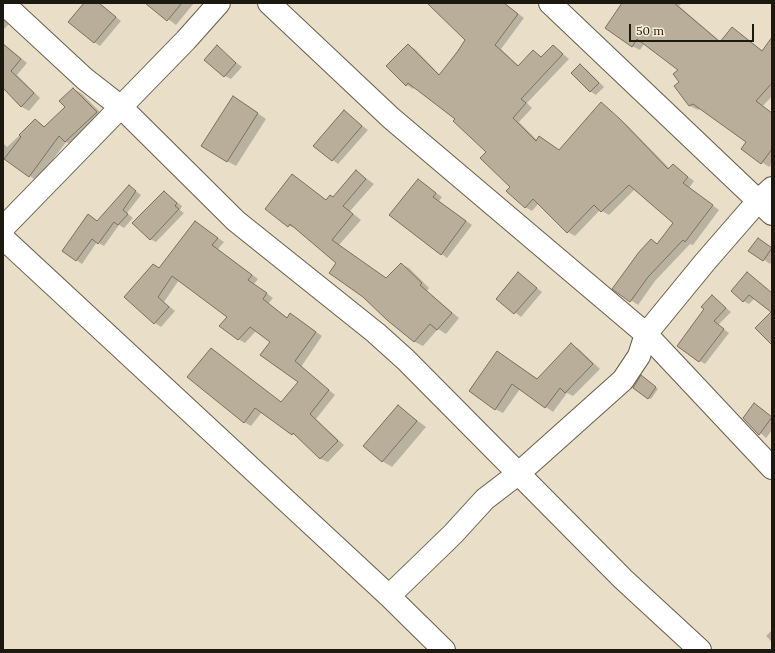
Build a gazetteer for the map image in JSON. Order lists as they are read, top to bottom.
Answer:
{
  "scale_bar": "50 m"
}
